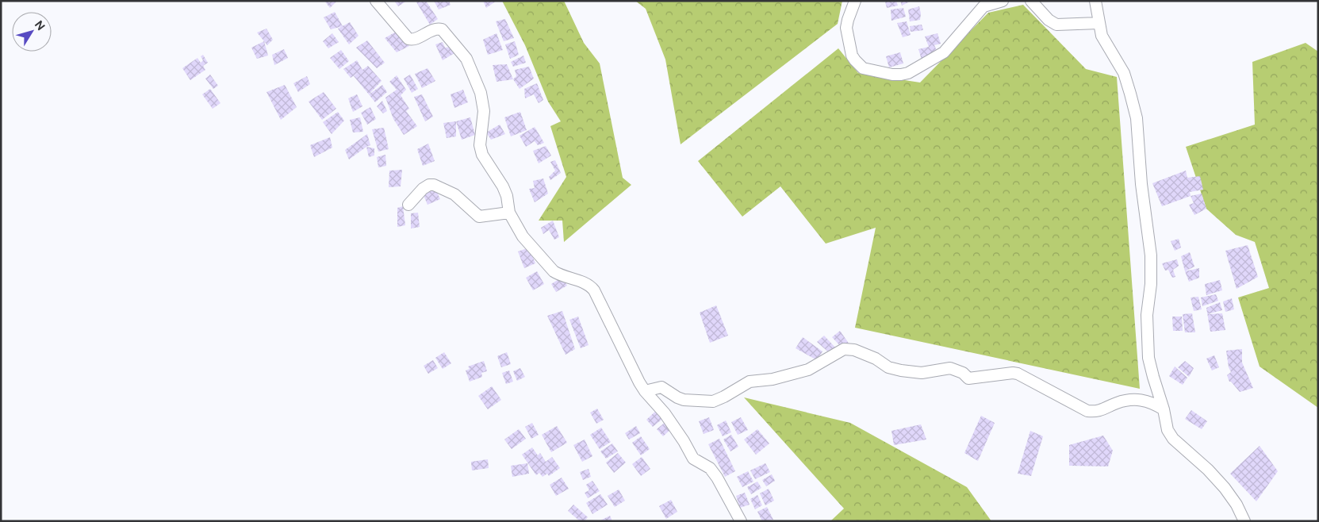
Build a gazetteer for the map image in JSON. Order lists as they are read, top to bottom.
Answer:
{
  "north": "top right"
}
